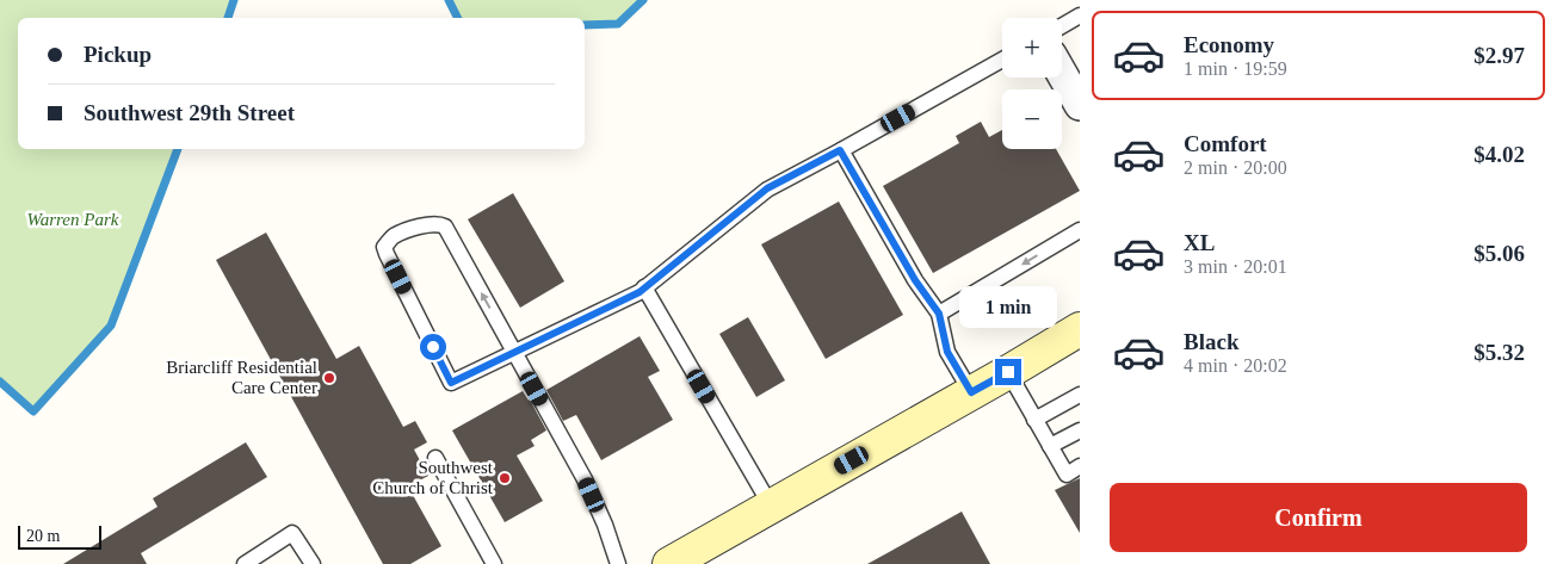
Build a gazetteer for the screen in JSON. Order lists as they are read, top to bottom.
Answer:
{
  "parks": ["Warren Park"],
  "places": ["Briarcliff Residential Care Center", "Southwest Church of Christ"],
  "scale_bar": "20 m",
  "page": {
    "list": [
      {
        "name": "Economy",
        "note": "1 min · 19:59",
        "value": "$2.97"
      },
      {
        "name": "Comfort",
        "note": "2 min · 20:00",
        "value": "$4.02"
      },
      {
        "name": "XL",
        "note": "3 min · 20:01",
        "value": "$5.06"
      },
      {
        "name": "Black",
        "note": "4 min · 20:02",
        "value": "$5.32"
      }
    ],
    "map_buttons": ["+", "−"],
    "banner": ["Pickup", "Southwest 29th Street"],
    "bubble": "1 min",
    "buttons": "Confirm",
    "scale": "20 m"
  }
}
